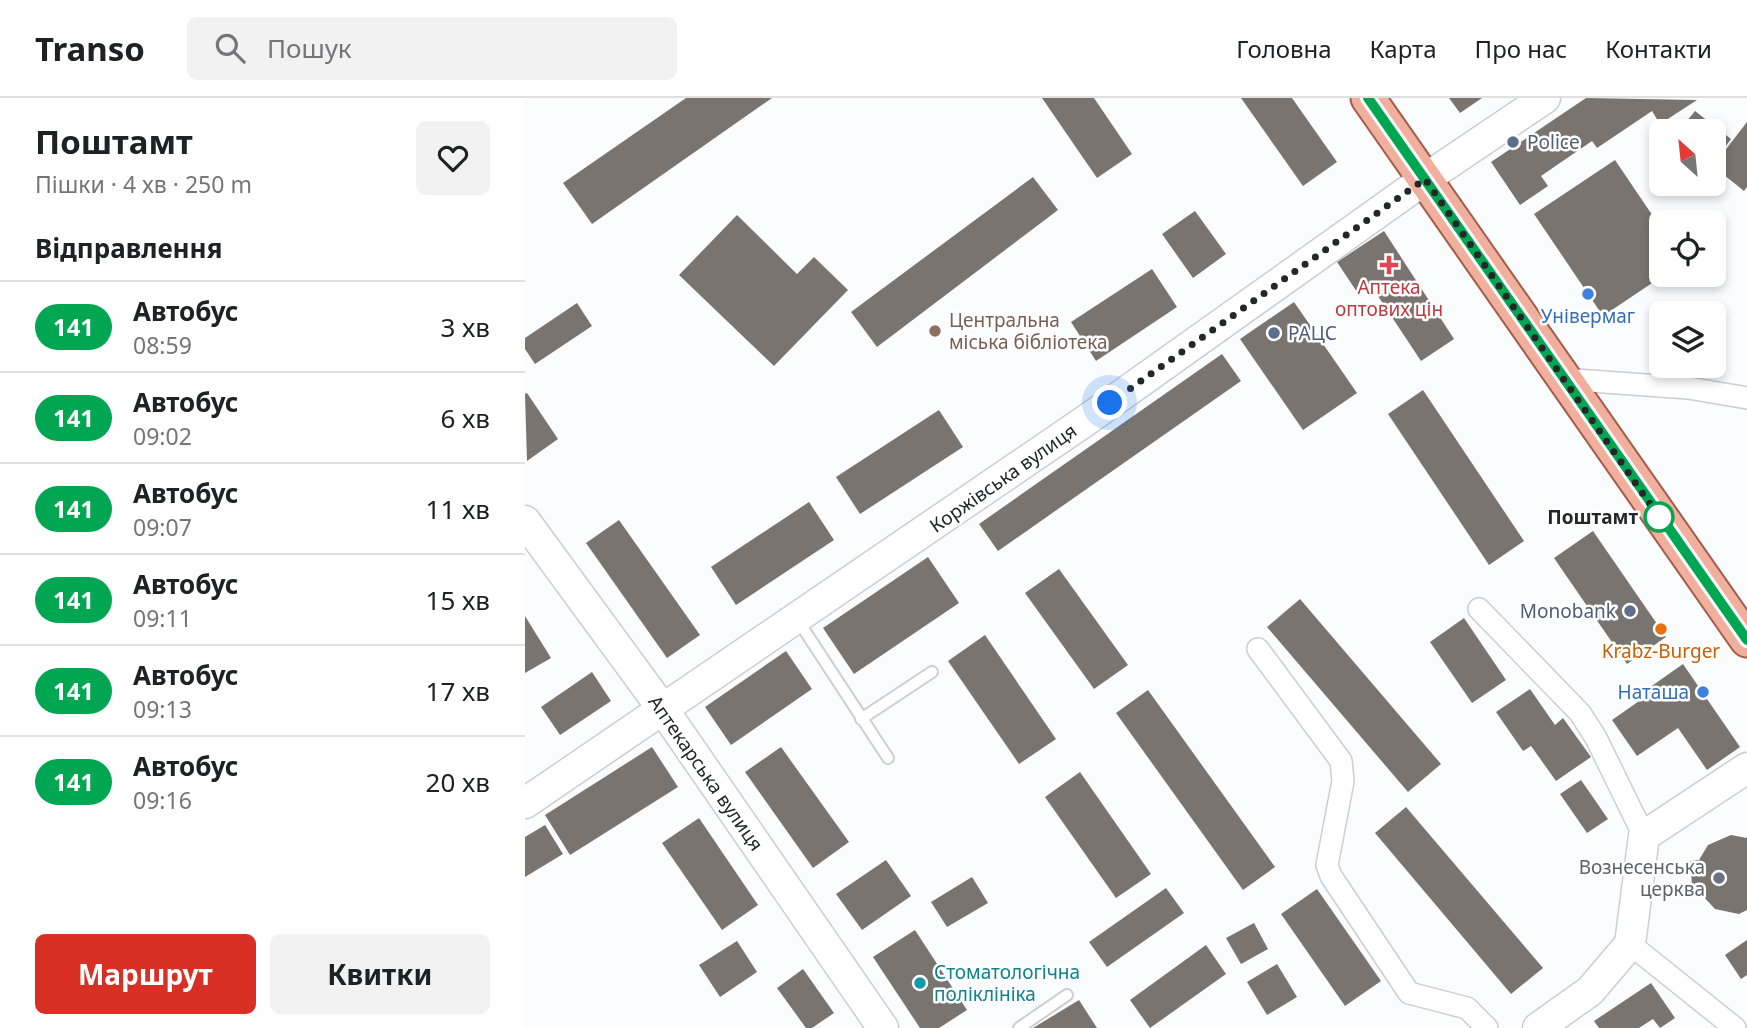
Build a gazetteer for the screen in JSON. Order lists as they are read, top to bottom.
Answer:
{
  "streets": {
    "street": ["Коржівська вулиця", "Аптекарська вулиця"]
  },
  "crossings": [
    ["Коржівська вулиця", "Аптекарська вулиця"]
  ],
  "places": {
    "other": [
      "Police",
      "Універмаг",
      "Центральна міська бібліотека",
      "РАЦС",
      "Поштамт",
      "Monobank",
      "Krabz-Burger",
      "Наташа",
      "Вознесенська церква",
      "Стоматологічна поліклініка"
    ],
    "health": ["Аптека оптових цін"]
  },
  "lines": ["bus line 141"],
  "north": "top left",
  "page": {
    "header": "Transo",
    "search": "Пошук",
    "nav": [
      "Головна",
      "Карта",
      "Про нас",
      "Контакти"
    ],
    "heading": [
      ["Поштамт", "Пішки · 4 хв · 250 m"],
      "Відправлення"
    ],
    "list": [
      {
        "mark": "141",
        "name": "Автобус",
        "note": "08:59",
        "value": "3 хв"
      },
      {
        "mark": "141",
        "name": "Автобус",
        "note": "09:02",
        "value": "6 хв"
      },
      {
        "mark": "141",
        "name": "Автобус",
        "note": "09:07",
        "value": "11 хв"
      },
      {
        "mark": "141",
        "name": "Автобус",
        "note": "09:11",
        "value": "15 хв"
      },
      {
        "mark": "141",
        "name": "Автобус",
        "note": "09:13",
        "value": "17 хв"
      },
      {
        "mark": "141",
        "name": "Автобус",
        "note": "09:16",
        "value": "20 хв"
      }
    ],
    "buttons": ["Маршрут", "Квитки"]
  }
}
